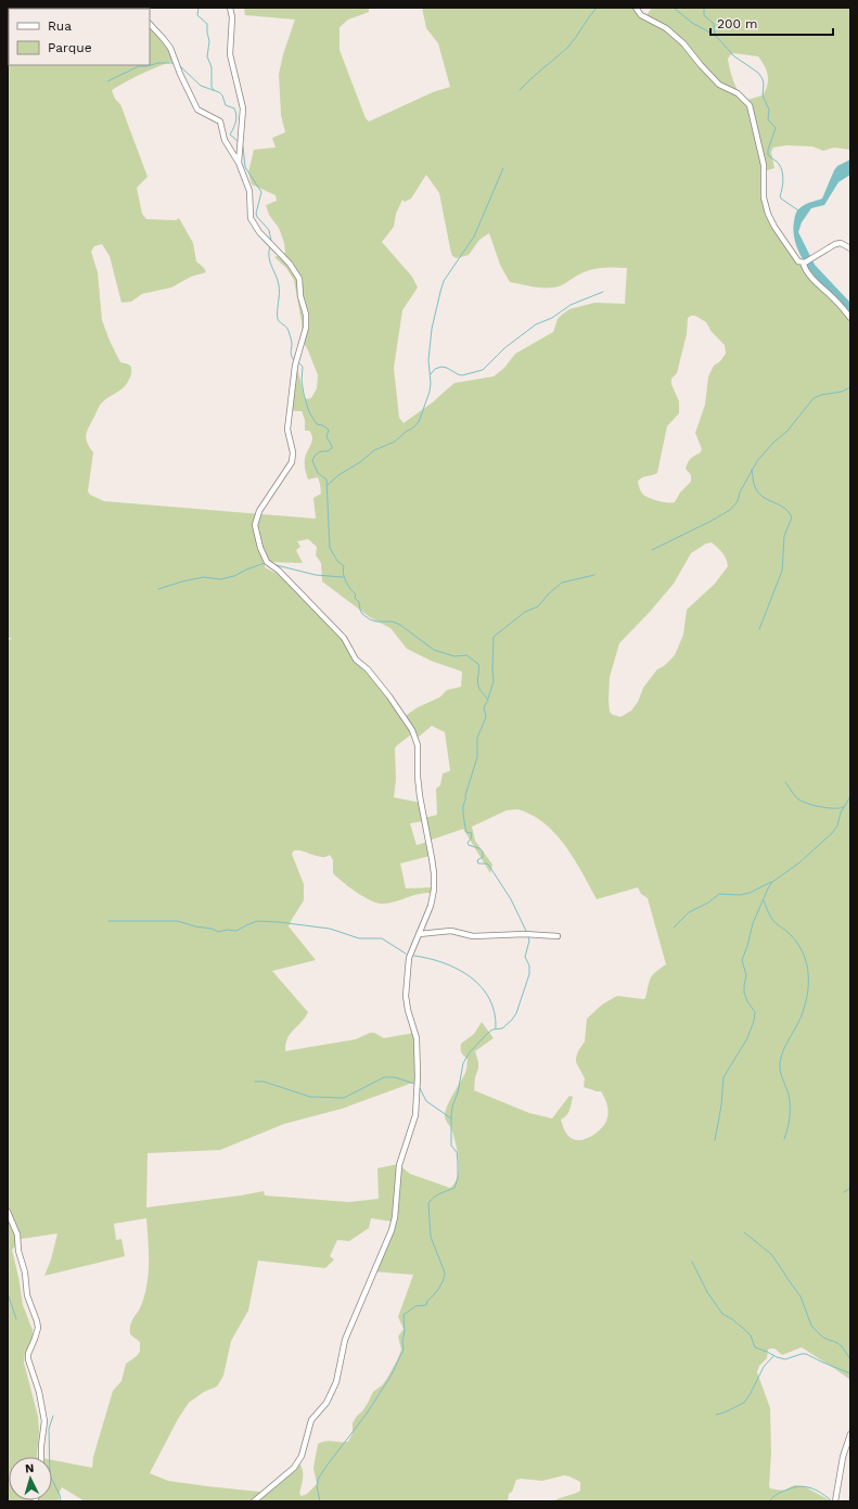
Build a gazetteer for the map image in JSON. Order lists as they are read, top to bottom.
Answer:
{
  "legend": ["Rua", "Parque"],
  "scale_bar": "200 m",
  "north": "top"
}
